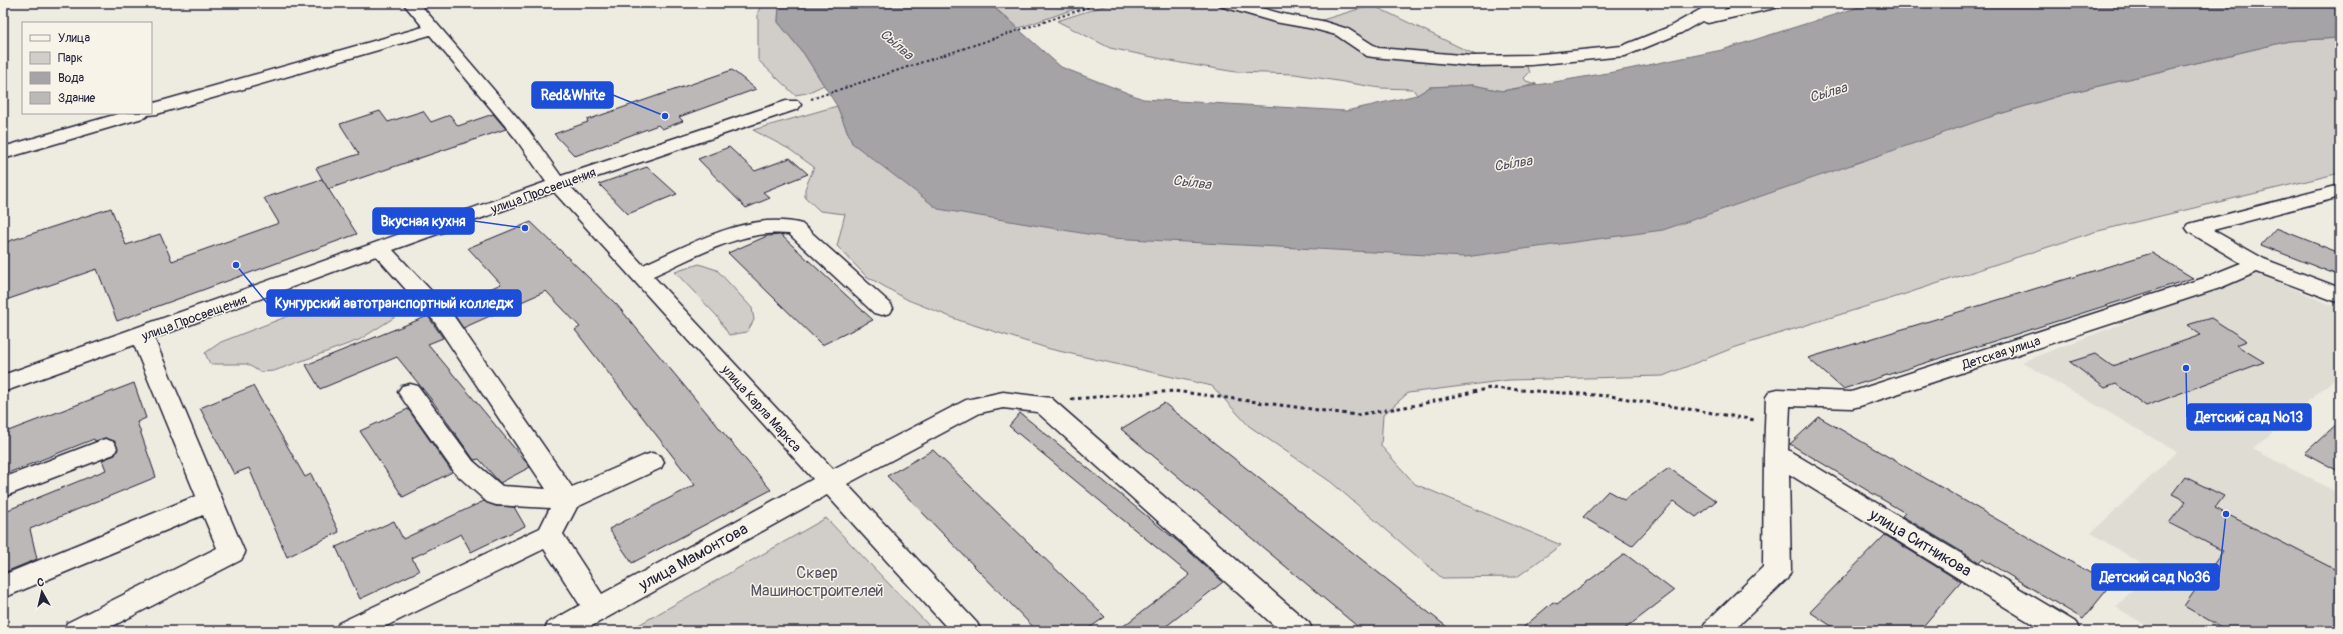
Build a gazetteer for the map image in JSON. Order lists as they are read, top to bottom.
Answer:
{
  "streets": {
    "street": [
      "улица Просвещения",
      "Детская улица",
      "улица Карла Маркса",
      "улица Ситникова",
      "улица Мамонтова"
    ]
  },
  "crossings": [
    ["улица Просвещения", "улица Карла Маркса"],
    ["Детская улица", "улица Ситникова"],
    ["улица Карла Маркса", "улица Мамонтова"]
  ],
  "water": ["Сы́лва"],
  "parks": ["Сквер Машиностроителей"],
  "places": [
    "Red&White",
    "Вкусная кухня",
    "Кунгурский автотранспортный колледж",
    "Детский сад №13",
    "Детский сад №36"
  ],
  "legend": [
    "Улица",
    "Парк",
    "Вода",
    "Здание"
  ],
  "north": "top"
}
